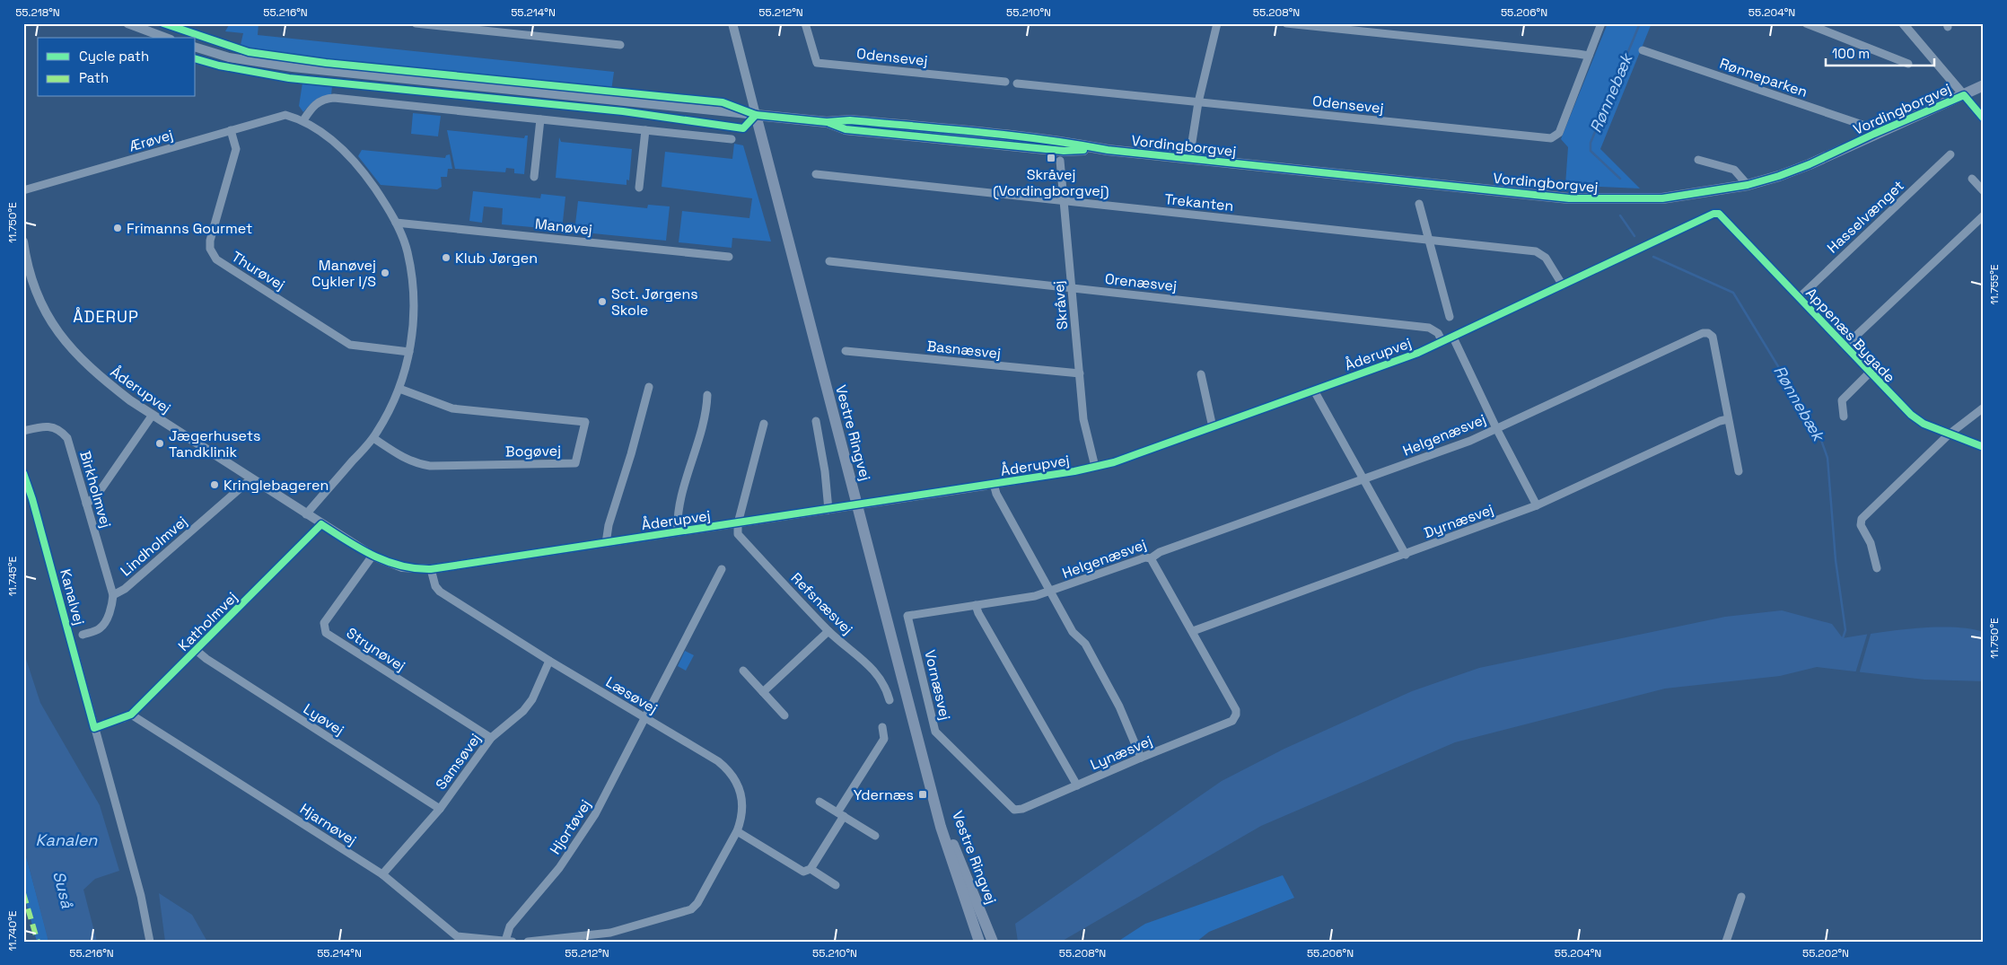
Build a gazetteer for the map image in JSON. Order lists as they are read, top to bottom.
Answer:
{
  "streets": {
    "main road": ["Vordingborgvej", "Vestre Ringvej"],
    "street": [
      "Odensevej",
      "Rønneparken",
      "Ærøvej",
      "Trekanten",
      "Hasselvænget",
      "Manøvej",
      "Thurøvej",
      "Orenæsvej",
      "Skråvej",
      "Appenæs Bygade",
      "Basnæsvej",
      "Åderupvej",
      "Helgenæsvej",
      "Bogøvej",
      "Birkholmvej",
      "Dyrnæsvej",
      "Lindholmvej",
      "Kanalvej",
      "Refsnæsvej",
      "Katholmvej",
      "Strynøvej",
      "Vornæsvej",
      "Læsøvej",
      "Lyøvej",
      "Lynæsvej",
      "Samsøvej",
      "Hjarnøvej",
      "Hjortøvej"
    ]
  },
  "crossings": [
    ["Rønneparken", "Vordingborgvej"],
    ["Vordingborgvej", "Vestre Ringvej"],
    ["Ærøvej", "Thurøvej"],
    ["Trekanten", "Skråvej"],
    ["Trekanten", "Åderupvej"],
    ["Hasselvænget", "Appenæs Bygade"],
    ["Orenæsvej", "Skråvej"],
    ["Orenæsvej", "Åderupvej"],
    ["Skråvej", "Basnæsvej"],
    ["Skråvej", "Åderupvej"],
    ["Appenæs Bygade", "Åderupvej"],
    ["Åderupvej", "Vestre Ringvej"],
    ["Åderupvej", "Lindholmvej"],
    ["Åderupvej", "Refsnæsvej"],
    ["Åderupvej", "Katholmvej"],
    ["Åderupvej", "Strynøvej"],
    ["Åderupvej", "Læsøvej"],
    ["Helgenæsvej", "Dyrnæsvej"],
    ["Helgenæsvej", "Vornæsvej"],
    ["Helgenæsvej", "Lynæsvej"],
    ["Birkholmvej", "Lindholmvej"],
    ["Dyrnæsvej", "Lynæsvej"],
    ["Katholmvej", "Lyøvej"],
    ["Katholmvej", "Hjarnøvej"],
    ["Strynøvej", "Samsøvej"],
    ["Vornæsvej", "Lynæsvej"],
    ["Læsøvej", "Samsøvej"],
    ["Læsøvej", "Hjortøvej"],
    ["Lyøvej", "Samsøvej"],
    ["Samsøvej", "Hjarnøvej"],
    ["Hjarnøvej", "Hjortøvej"]
  ],
  "districts": ["ÅDERUP"],
  "water": ["Rønnebæk", "Kanalen", "Suså"],
  "places": {
    "transit": ["Skråvej (Vordingborgvej)", "Ydernæs"],
    "other": [
      "Frimanns Gourmet",
      "Klub Jørgen",
      "Manøvej Cykler I/S",
      "Sct. Jørgens Skole",
      "Jægerhusets Tandklinik",
      "Kringlebageren"
    ]
  },
  "legend": ["Cycle path", "Path"],
  "scale_bar": "100 m",
  "coordinates": [
    "55.218°N",
    "55.216°N",
    "55.214°N",
    "55.212°N",
    "55.210°N",
    "55.208°N",
    "55.206°N",
    "55.204°N",
    "11.750°E",
    "11.755°E",
    "11.745°E",
    "11.740°E",
    "55.202°N"
  ]
}
